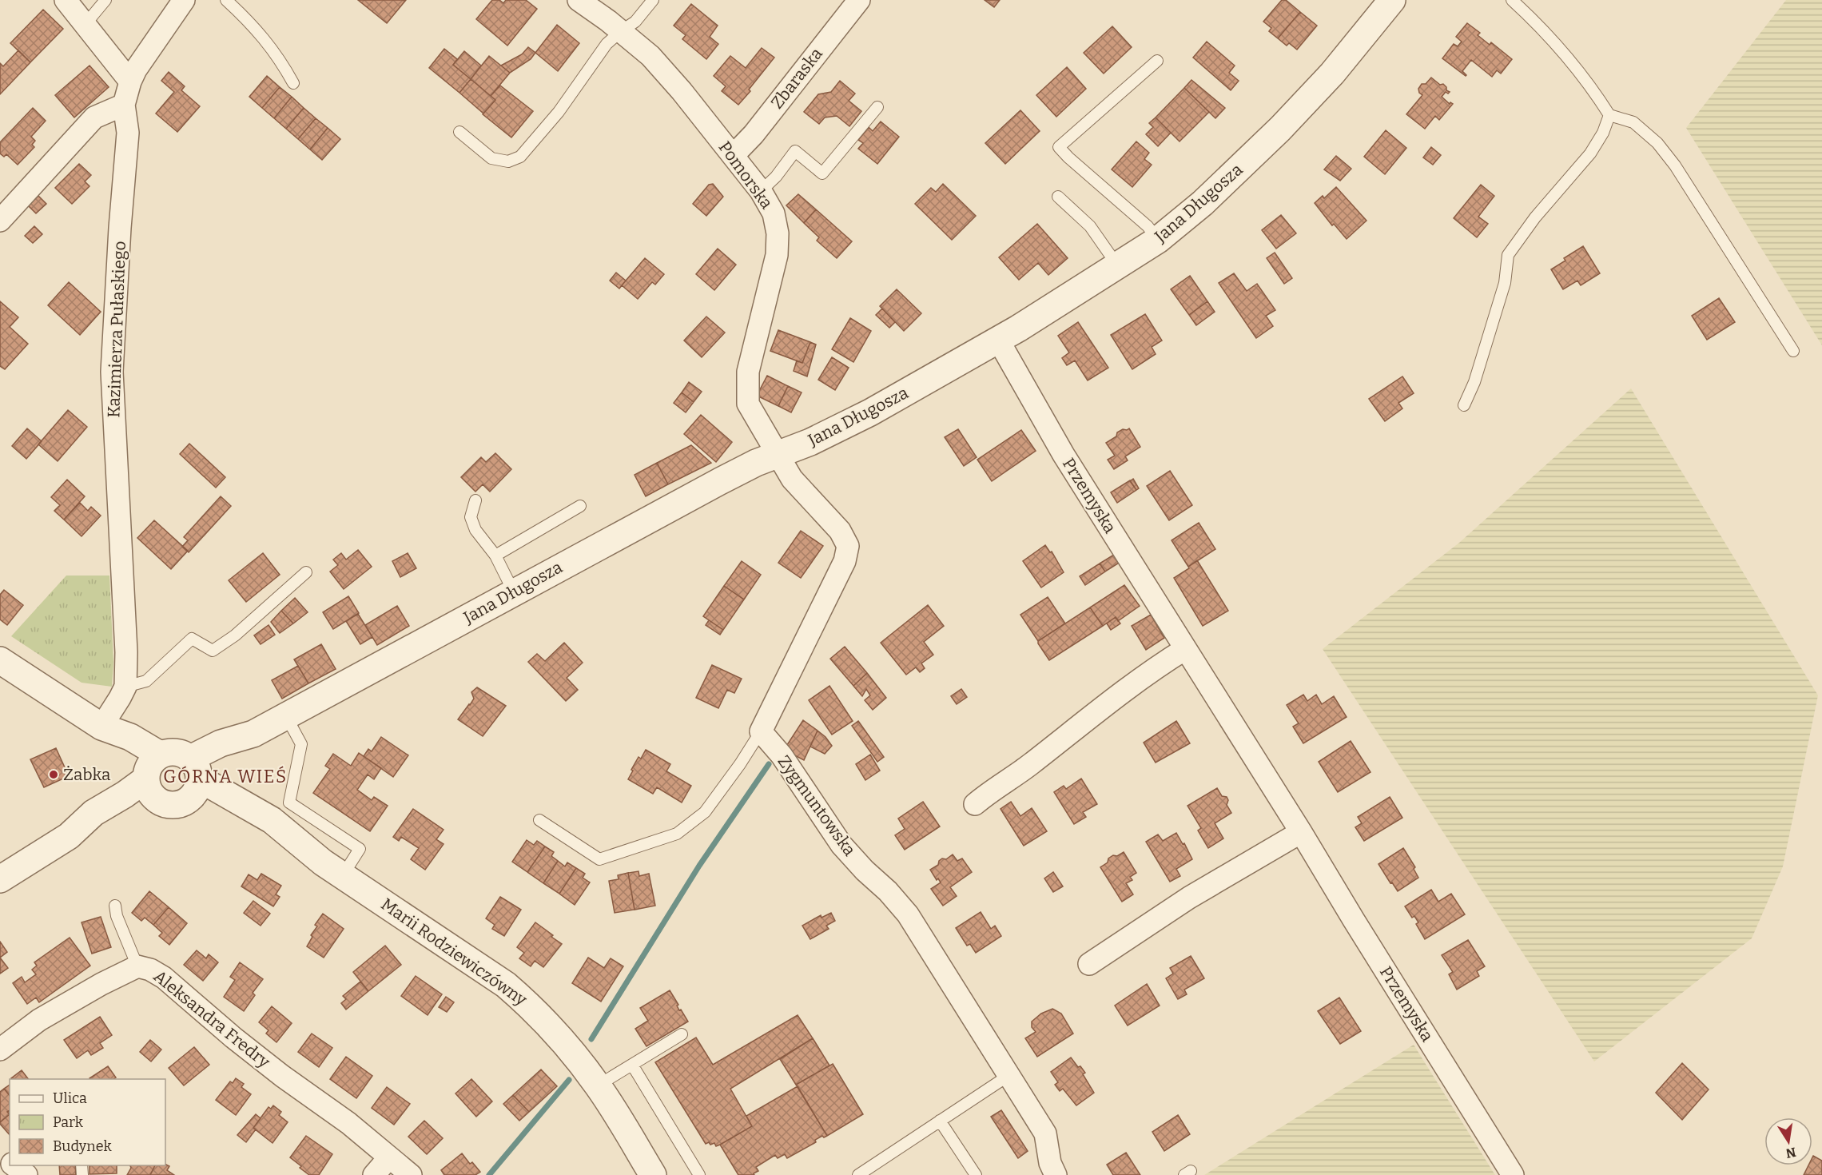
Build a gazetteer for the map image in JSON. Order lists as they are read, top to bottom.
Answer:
{
  "streets": {
    "street": [
      "Zbaraska",
      "Pomorska",
      "Jana Długosza",
      "Kazimierza Pułaskiego",
      "Przemyska",
      "Zygmuntowska",
      "Marii Rodziewiczówny",
      "Aleksandra Fredry"
    ]
  },
  "crossings": [
    ["Zbaraska", "Pomorska"],
    ["Pomorska", "Jana Długosza"],
    ["Jana Długosza", "Przemyska"],
    ["Jana Długosza", "Marii Rodziewiczówny"]
  ],
  "districts": ["GÓRNA WIEŚ"],
  "places": ["Żabka"],
  "legend": ["Ulica", "Park", "Budynek"],
  "north": "bottom"
}
